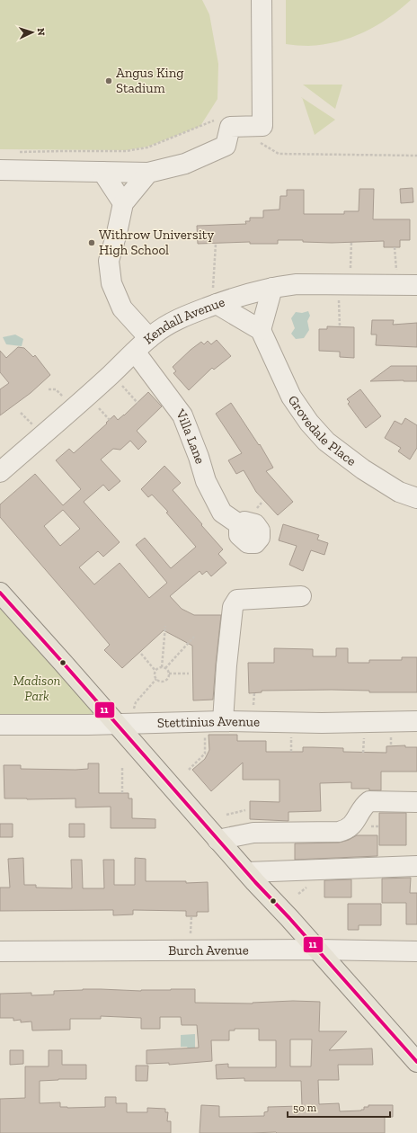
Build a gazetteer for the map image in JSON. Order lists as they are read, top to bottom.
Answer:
{
  "streets": {
    "street": [
      "Kendall Avenue",
      "Grovedale Place",
      "Villa Lane",
      "Stettinius Avenue",
      "Burch Avenue"
    ]
  },
  "crossings": [
    ["Kendall Avenue", "Villa Lane"]
  ],
  "parks": ["Madison Park"],
  "places": ["Angus King Stadium", "Withrow University High School"],
  "lines": ["transit line 11"],
  "scale_bar": "50 m",
  "north": "right"
}
